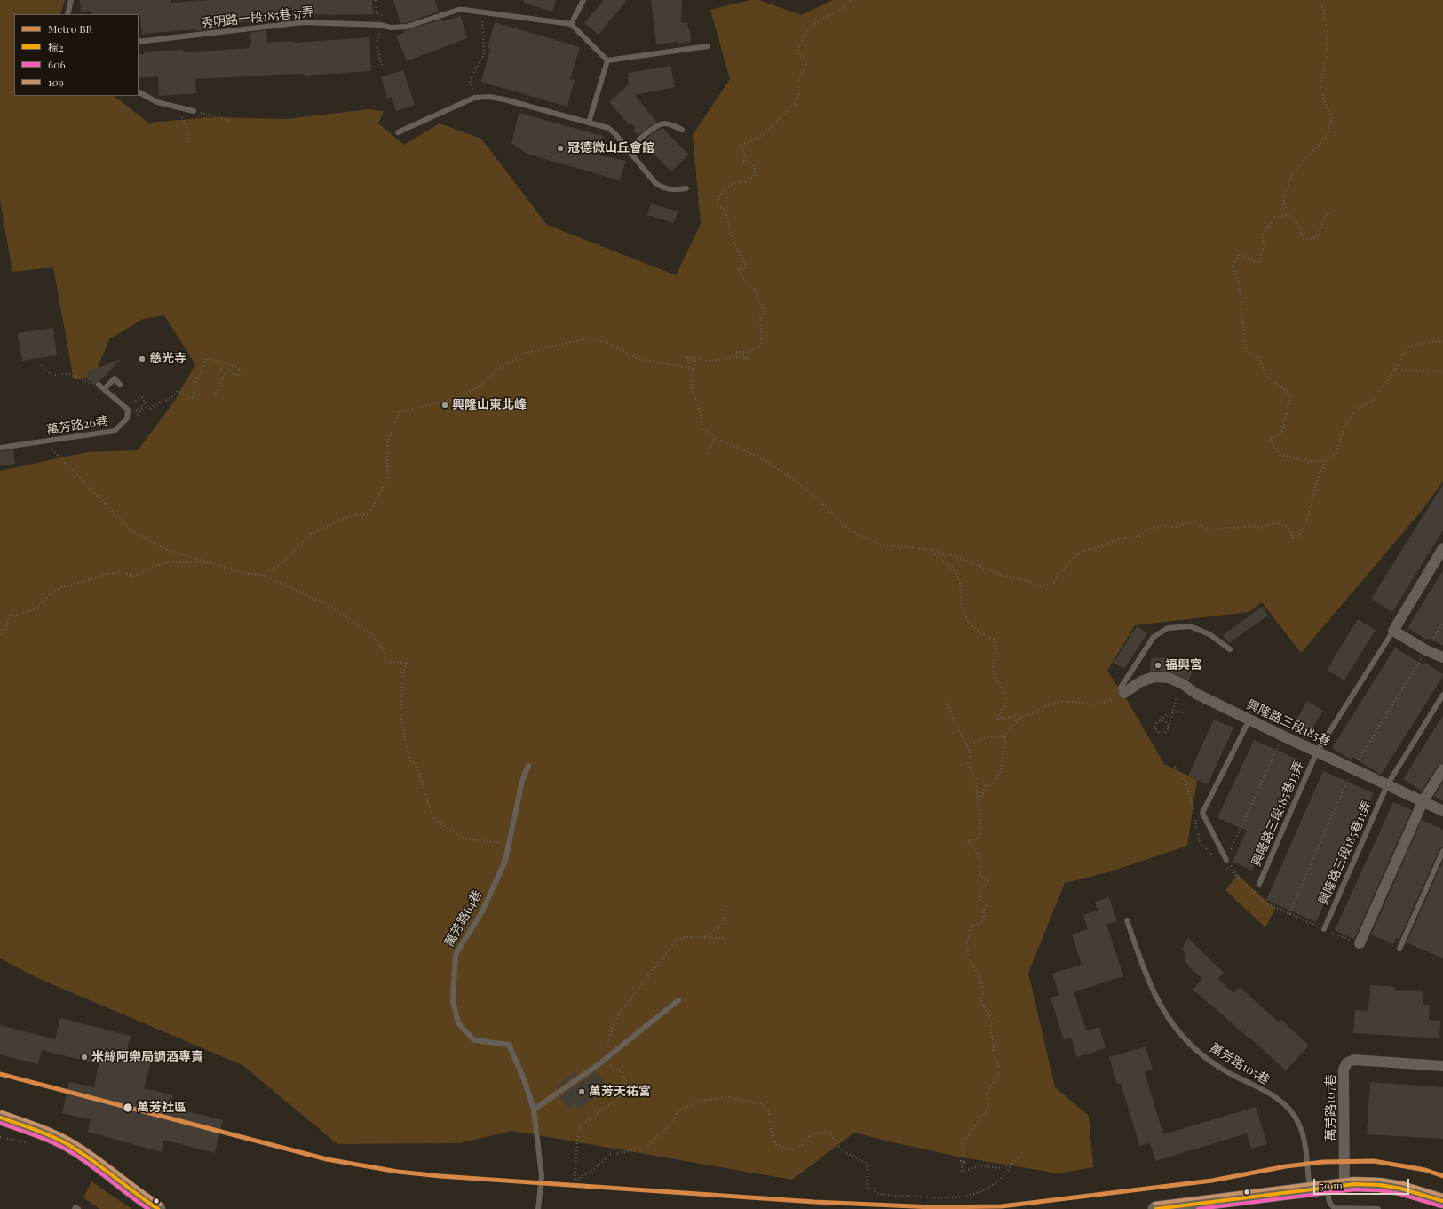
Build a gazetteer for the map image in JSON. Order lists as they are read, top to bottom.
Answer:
{
  "streets": {
    "street": ["興隆路三段185巷", "萬芳路107巷"],
    "lane": [
      "秀明路一段185巷57弄",
      "萬芳路26巷",
      "興隆路三段185巷13弄",
      "興隆路三段185巷11弄",
      "萬芳路64巷",
      "萬芳路105巷"
    ]
  },
  "crossings": [
    ["興隆路三段185巷", "興隆路三段185巷13弄"],
    ["興隆路三段185巷", "興隆路三段185巷11弄"]
  ],
  "places": [
    "冠德微山丘會館",
    "慈光寺",
    "興隆山東北峰",
    "福興宮",
    "米絲阿樂局調酒專賣",
    "萬芳天祐宮",
    "萬芳社區"
  ],
  "lines": [
    "metro line BR",
    "transit line 109",
    "transit line 棕2",
    "transit line 606"
  ],
  "legend": [
    "Metro BR",
    "棕2",
    "606",
    "109"
  ],
  "scale_bar": "50 m"
}
